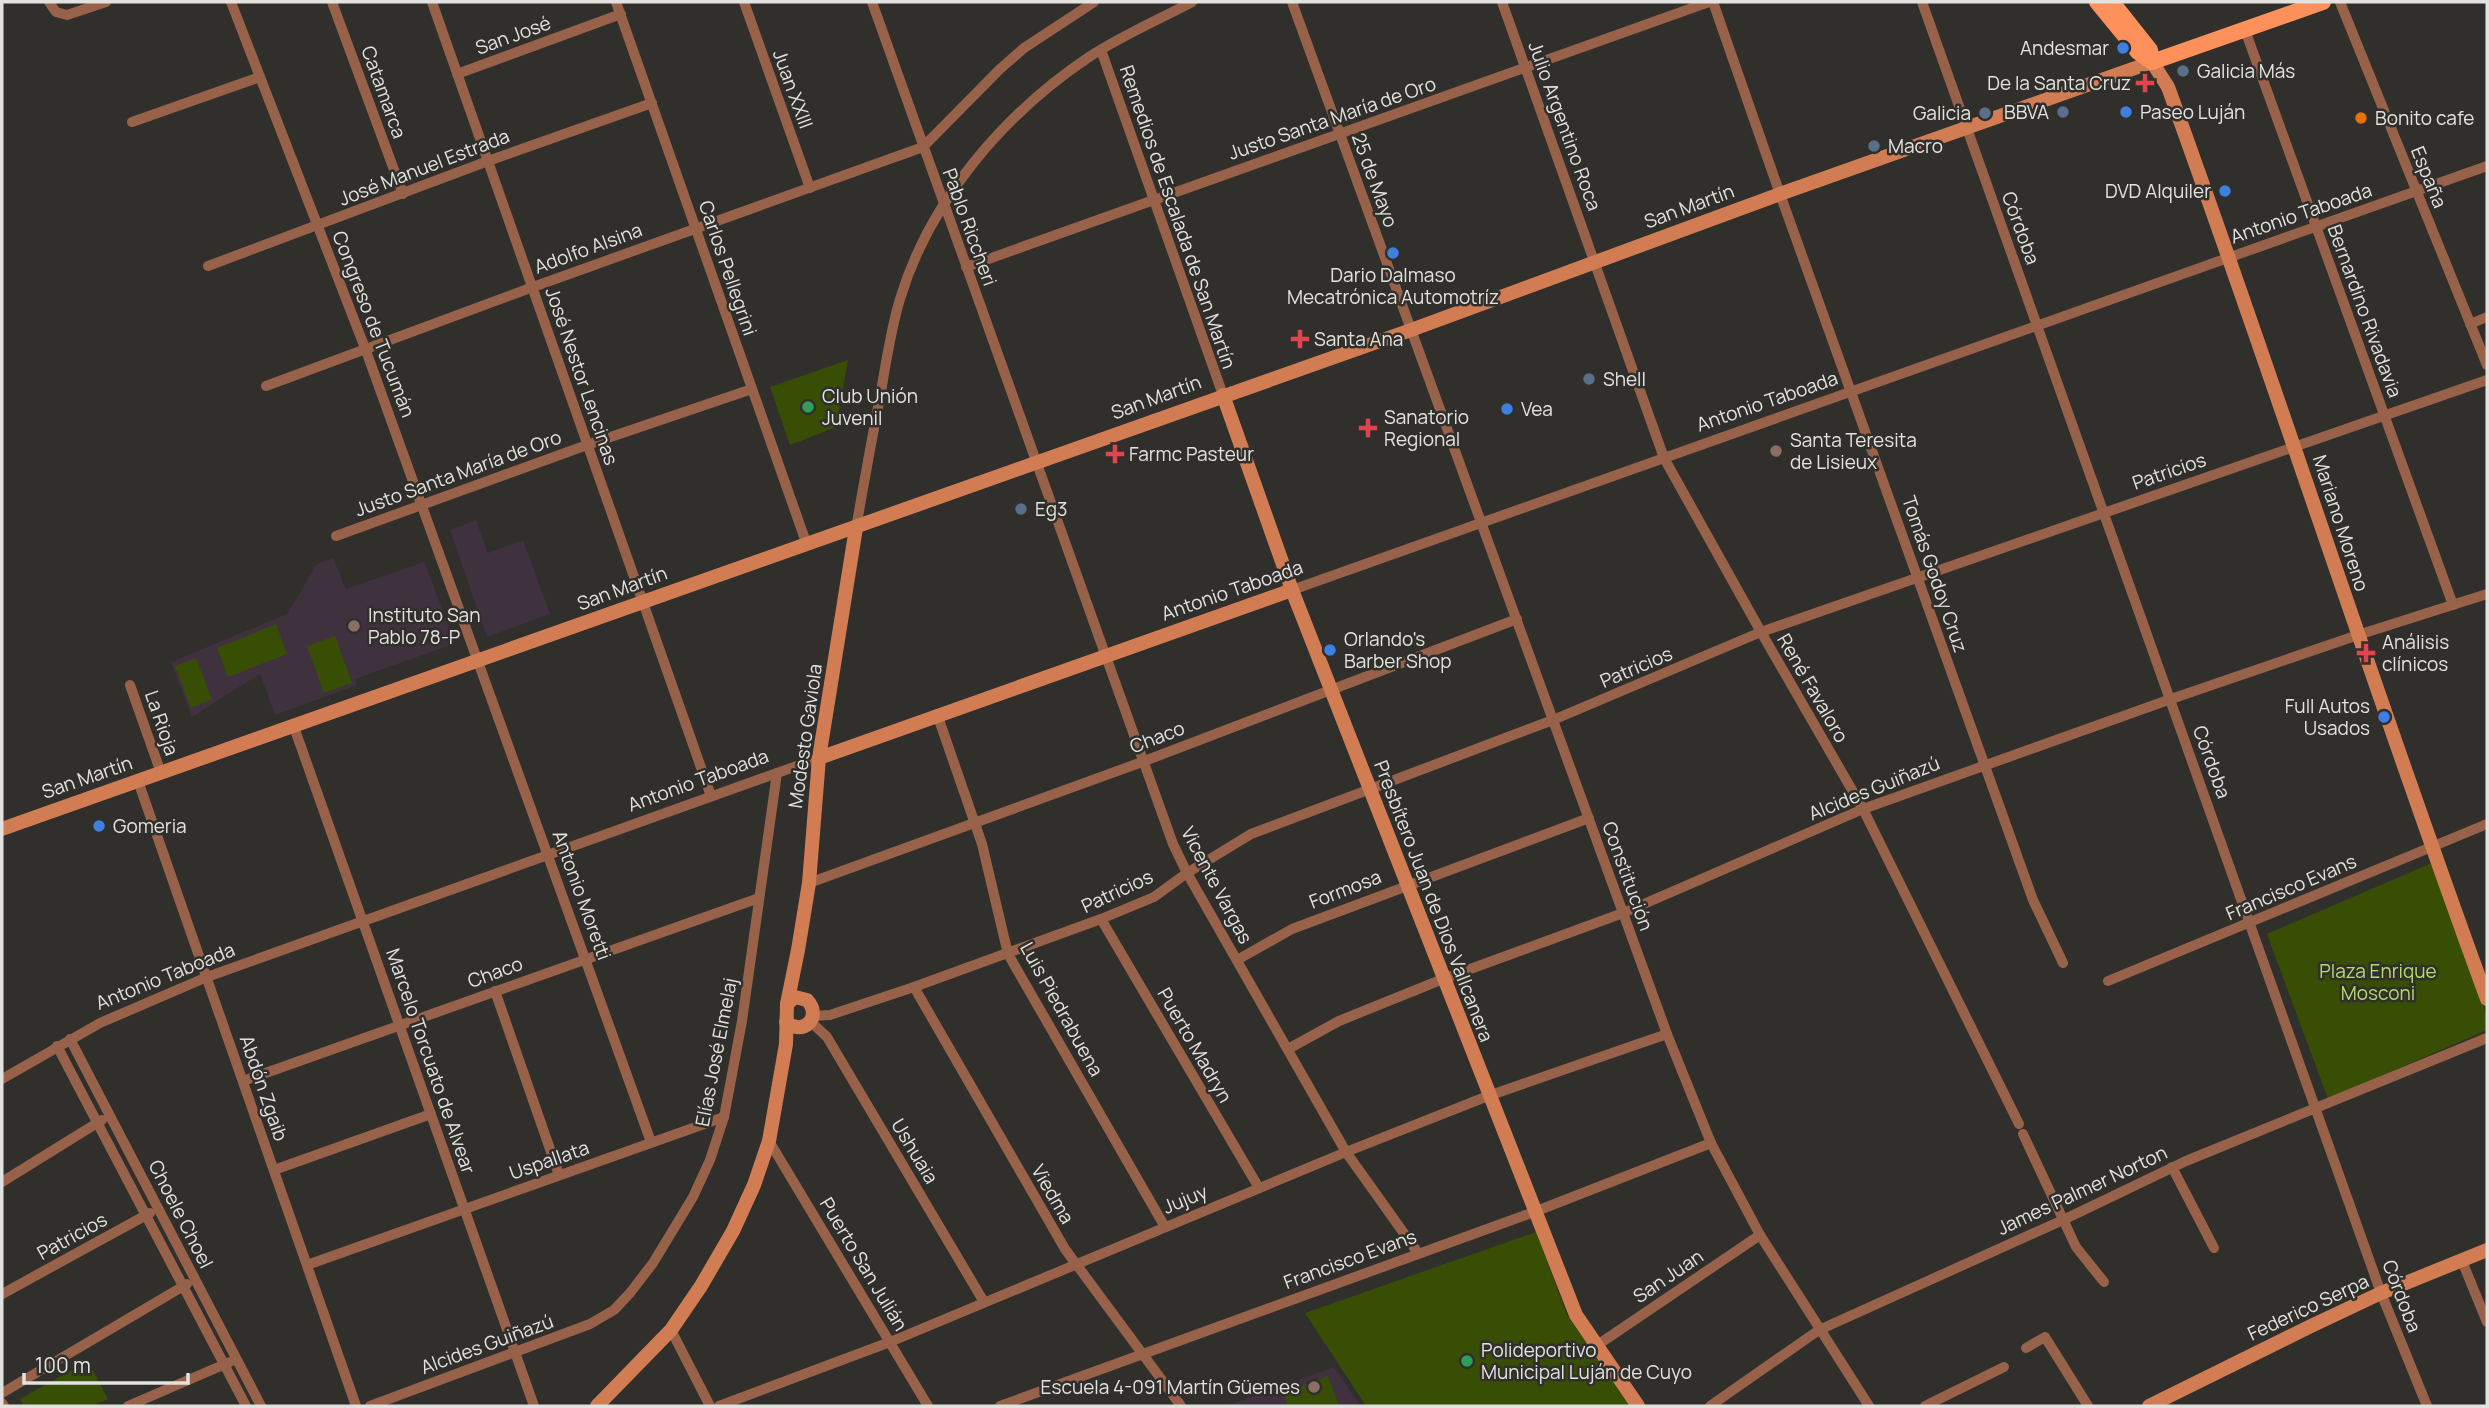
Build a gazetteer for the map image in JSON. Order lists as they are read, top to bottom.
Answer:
{
  "streets": {
    "main road": ["San Martín"],
    "street": [
      "San José",
      "Juan XXIII",
      "Catamarca",
      "Justo Santa María de Oro",
      "Julio Argentino Roca",
      "José Manuel Estrada",
      "España",
      "25 de Mayo",
      "Antonio Taboada",
      "Remedios de Escalada de San Martín",
      "Pablo Riccheri",
      "Córdoba",
      "Adolfo Alsina",
      "Carlos Pellegrini",
      "Bernardino Rivadavia",
      "Congreso de Tucumán",
      "José Nestor Lencinas",
      "Patricios",
      "Mariano Moreno",
      "Tomás Godoy Cruz",
      "René Favaloro",
      "La Rioja",
      "Modesto Gaviola",
      "Chaco",
      "Alcides Guiñazú",
      "Constitución",
      "Vicente Vargas",
      "Francisco Evans",
      "Formosa",
      "Antonio Moretti",
      "Presbítero Juan de Dios Vallcanera",
      "Luis Piedrabuena",
      "Puerto Madryn",
      "Elías José Elmelaj",
      "Marcelo Torcuato de Alvear",
      "Abdón Zgaib",
      "Ushuaia",
      "Uspallata",
      "James Palmer Norton",
      "Viedma",
      "Jujuy",
      "Choele Choel",
      "Puerto San Julián",
      "San Juan",
      "Federico Serpa"
    ]
  },
  "crossings": [
    ["San José", "Carlos Pellegrini"],
    ["San José", "José Nestor Lencinas"],
    ["Juan XXIII", "Adolfo Alsina"],
    ["Catamarca", "José Manuel Estrada"],
    ["Justo Santa María de Oro", "Julio Argentino Roca"],
    ["Justo Santa María de Oro", "25 de Mayo"],
    ["Justo Santa María de Oro", "Remedios de Escalada de San Martín"],
    ["Justo Santa María de Oro", "Pablo Riccheri"],
    ["Justo Santa María de Oro", "Carlos Pellegrini"],
    ["Justo Santa María de Oro", "Congreso de Tucumán"],
    ["Justo Santa María de Oro", "José Nestor Lencinas"],
    ["Justo Santa María de Oro", "Tomás Godoy Cruz"],
    ["Julio Argentino Roca", "San Martín"],
    ["Julio Argentino Roca", "René Favaloro"],
    ["José Manuel Estrada", "Carlos Pellegrini"],
    ["José Manuel Estrada", "Congreso de Tucumán"],
    ["José Manuel Estrada", "José Nestor Lencinas"],
    ["España", "Antonio Taboada"],
    ["25 de Mayo", "San Martín"],
    ["25 de Mayo", "Constitución"],
    ["San Martín", "Remedios de Escalada de San Martín"],
    ["San Martín", "Pablo Riccheri"],
    ["San Martín", "Córdoba"],
    ["San Martín", "Carlos Pellegrini"],
    ["San Martín", "Bernardino Rivadavia"],
    ["San Martín", "Congreso de Tucumán"],
    ["San Martín", "José Nestor Lencinas"],
    ["San Martín", "Mariano Moreno"],
    ["San Martín", "Tomás Godoy Cruz"],
    ["San Martín", "René Favaloro"],
    ["San Martín", "La Rioja"],
    ["San Martín", "Modesto Gaviola"],
    ["San Martín", "Constitución"],
    ["San Martín", "Vicente Vargas"],
    ["San Martín", "Antonio Moretti"],
    ["San Martín", "Presbítero Juan de Dios Vallcanera"],
    ["San Martín", "Marcelo Torcuato de Alvear"],
    ["San Martín", "Abdón Zgaib"],
    ["Antonio Taboada", "Córdoba"],
    ["Antonio Taboada", "Bernardino Rivadavia"],
    ["Antonio Taboada", "José Nestor Lencinas"],
    ["Antonio Taboada", "Mariano Moreno"],
    ["Antonio Taboada", "Tomás Godoy Cruz"],
    ["Antonio Taboada", "René Favaloro"],
    ["Antonio Taboada", "Modesto Gaviola"],
    ["Antonio Taboada", "Constitución"],
    ["Antonio Taboada", "Vicente Vargas"],
    ["Antonio Taboada", "Antonio Moretti"],
    ["Antonio Taboada", "Presbítero Juan de Dios Vallcanera"],
    ["Antonio Taboada", "Luis Piedrabuena"],
    ["Antonio Taboada", "Elías José Elmelaj"],
    ["Antonio Taboada", "Marcelo Torcuato de Alvear"],
    ["Antonio Taboada", "Abdón Zgaib"],
    ["Antonio Taboada", "Choele Choel"],
    ["Remedios de Escalada de San Martín", "Presbítero Juan de Dios Vallcanera"],
    ["Pablo Riccheri", "Adolfo Alsina"],
    ["Pablo Riccheri", "Vicente Vargas"],
    ["Córdoba", "Patricios"],
    ["Córdoba", "Alcides Guiñazú"],
    ["Córdoba", "Francisco Evans"],
    ["Córdoba", "James Palmer Norton"],
    ["Córdoba", "Federico Serpa"],
    ["Adolfo Alsina", "Carlos Pellegrini"],
    ["Adolfo Alsina", "Congreso de Tucumán"],
    ["Adolfo Alsina", "José Nestor Lencinas"],
    ["Bernardino Rivadavia", "Patricios"],
    ["Bernardino Rivadavia", "Alcides Guiñazú"],
    ["Congreso de Tucumán", "Antonio Moretti"],
    ["Patricios", "Mariano Moreno"],
    ["Patricios", "Tomás Godoy Cruz"],
    ["Patricios", "René Favaloro"],
    ["Patricios", "Modesto Gaviola"],
    ["Patricios", "Constitución"],
    ["Patricios", "Vicente Vargas"],
    ["Patricios", "Presbítero Juan de Dios Vallcanera"],
    ["Patricios", "Luis Piedrabuena"],
    ["Patricios", "Puerto Madryn"],
    ["Patricios", "Ushuaia"],
    ["Patricios", "Viedma"],
    ["Patricios", "Choele Choel"],
    ["Mariano Moreno", "Alcides Guiñazú"],
    ["Mariano Moreno", "Francisco Evans"],
    ["Tomás Godoy Cruz", "Alcides Guiñazú"],
    ["René Favaloro", "Alcides Guiñazú"],
    ["René Favaloro", "James Palmer Norton"],
    ["Modesto Gaviola", "Chaco"],
    ["Modesto Gaviola", "Ushuaia"],
    ["Modesto Gaviola", "Puerto San Julián"],
    ["Chaco", "Constitución"],
    ["Chaco", "Vicente Vargas"],
    ["Chaco", "Antonio Moretti"],
    ["Chaco", "Presbítero Juan de Dios Vallcanera"],
    ["Chaco", "Luis Piedrabuena"],
    ["Chaco", "Elías José Elmelaj"],
    ["Chaco", "Marcelo Torcuato de Alvear"],
    ["Chaco", "Abdón Zgaib"],
    ["Alcides Guiñazú", "Constitución"],
    ["Alcides Guiñazú", "Vicente Vargas"],
    ["Alcides Guiñazú", "Presbítero Juan de Dios Vallcanera"],
    ["Alcides Guiñazú", "Elías José Elmelaj"],
    ["Alcides Guiñazú", "Marcelo Torcuato de Alvear"],
    ["Constitución", "Francisco Evans"],
    ["Constitución", "Formosa"],
    ["Constitución", "James Palmer Norton"],
    ["Constitución", "Jujuy"],
    ["Constitución", "San Juan"],
    ["Vicente Vargas", "Francisco Evans"],
    ["Vicente Vargas", "Formosa"],
    ["Vicente Vargas", "Jujuy"],
    ["Francisco Evans", "Presbítero Juan de Dios Vallcanera"],
    ["Francisco Evans", "Viedma"],
    ["Formosa", "Presbítero Juan de Dios Vallcanera"],
    ["Antonio Moretti", "Uspallata"],
    ["Presbítero Juan de Dios Vallcanera", "Jujuy"],
    ["Presbítero Juan de Dios Vallcanera", "San Juan"],
    ["Luis Piedrabuena", "Jujuy"],
    ["Puerto Madryn", "Jujuy"],
    ["Elías José Elmelaj", "Uspallata"],
    ["Marcelo Torcuato de Alvear", "Uspallata"],
    ["Abdón Zgaib", "Uspallata"],
    ["Ushuaia", "Jujuy"],
    ["Viedma", "Jujuy"],
    ["Jujuy", "Puerto San Julián"]
  ],
  "parks": ["Plaza Enrique Mosconi"],
  "places": {
    "other": [
      "Andesmar",
      "Galicia Más",
      "BBVA",
      "Paseo Luján",
      "Galicia",
      "Bonito cafe",
      "Macro",
      "DVD Alquiler",
      "Dario Dalmaso Mecatrónica Automotríz",
      "Shell",
      "Club Unión Juvenil",
      "Vea",
      "Santa Teresita de Lisieux",
      "Eg3",
      "Instituto San Pablo 78-P",
      "Orlando's Barber Shop",
      "Full Autos Usados",
      "Gomeria",
      "Polideportivo Municipal Luján de Cuyo",
      "Escuela 4-091 Martín Güemes"
    ],
    "health": [
      "De la Santa Cruz",
      "Santa Ana",
      "Sanatorio Regional",
      "Farmc Pasteur",
      "Análisis clínicos"
    ]
  },
  "scale_bar": "100 m"
}
